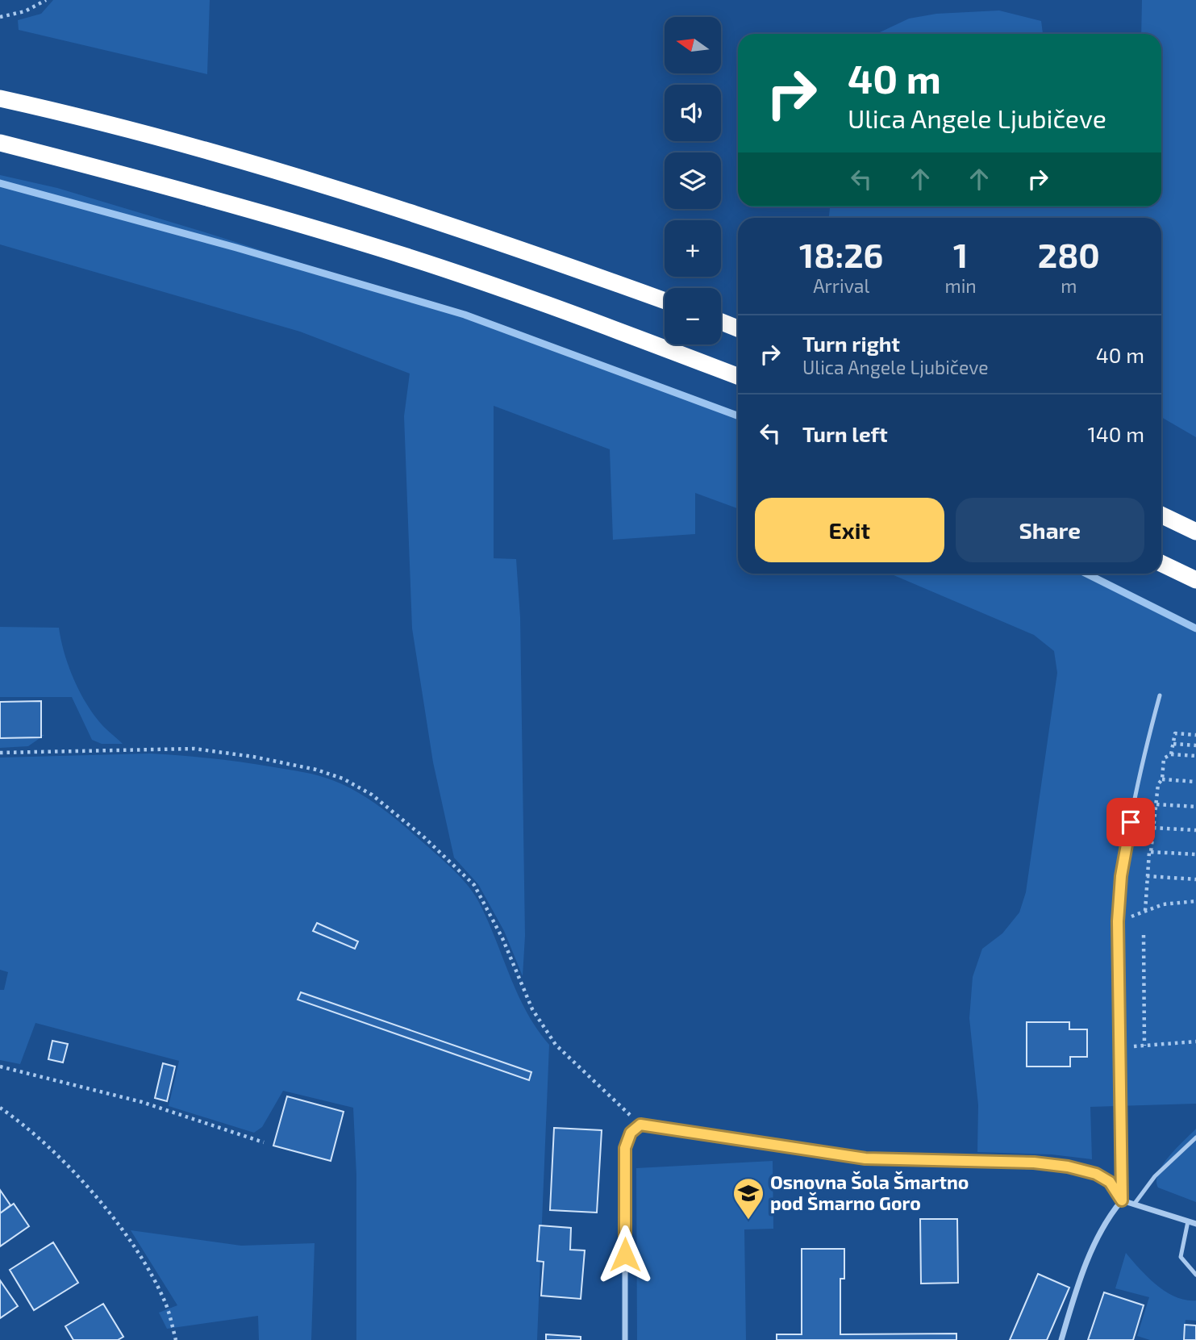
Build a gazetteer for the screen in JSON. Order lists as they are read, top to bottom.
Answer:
{
  "places": {
    "school or university": ["Osnovna Šola Šmartno pod Šmarno Goro"]
  },
  "north": "left",
  "page": {
    "map_buttons": ["+", "−"],
    "turn": ["40 m", "Ulica Angele Ljubičeve"],
    "eta": [
      "18:26",
      "Arrival",
      "1",
      "min",
      "280",
      "m"
    ],
    "list": [
      {
        "name": "Turn right",
        "note": "Ulica Angele Ljubičeve",
        "value": "40 m"
      },
      {
        "name": "Turn left",
        "value": "140 m"
      }
    ],
    "buttons": ["Exit", "Share"]
  }
}
